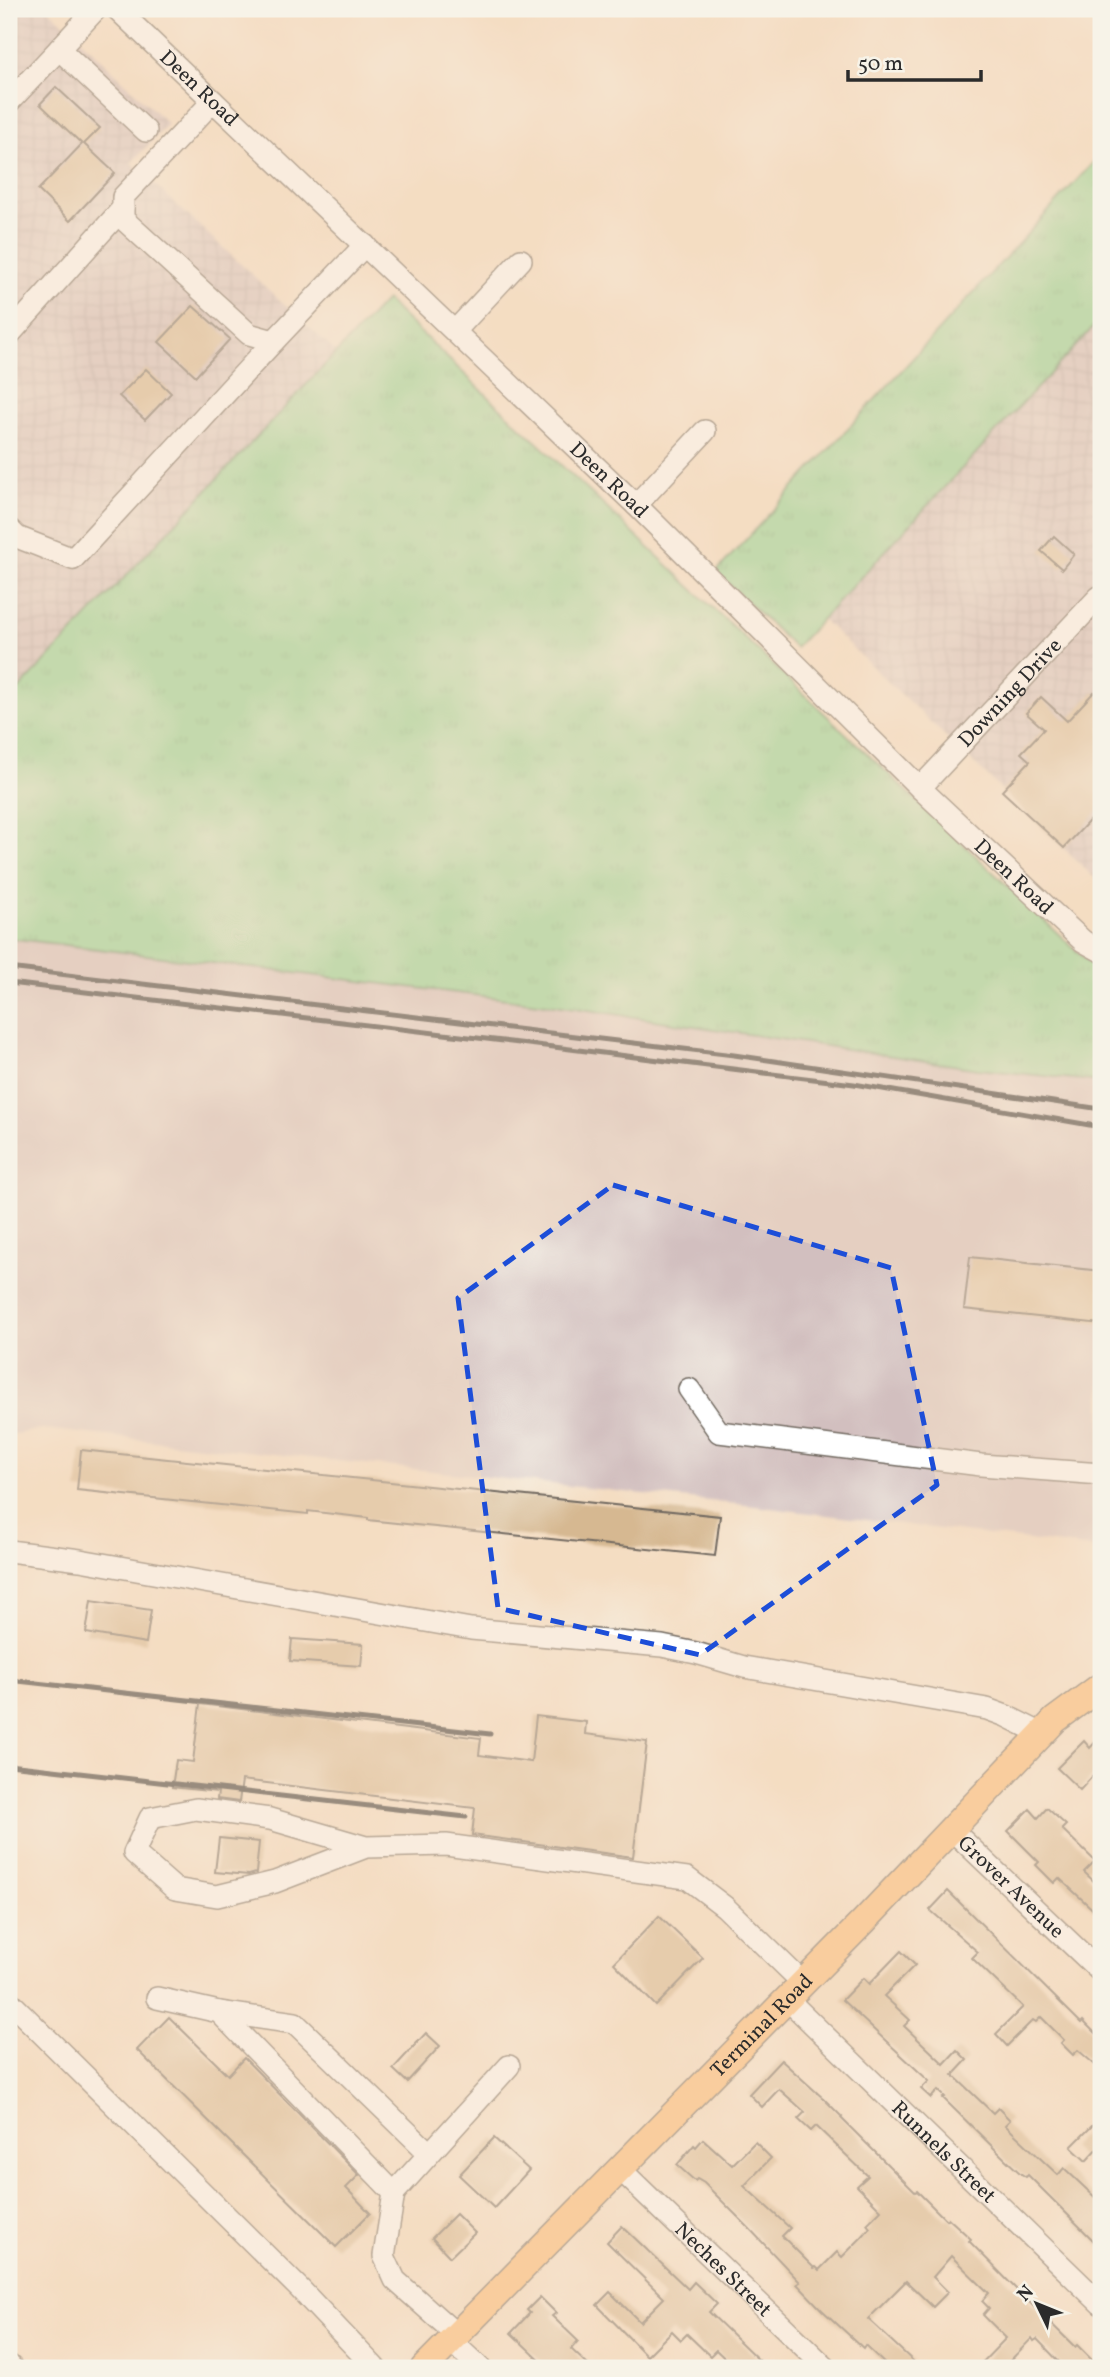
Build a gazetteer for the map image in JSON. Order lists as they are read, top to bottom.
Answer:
{
  "streets": {
    "main road": ["Terminal Road"],
    "street": [
      "Deen Road",
      "Downing Drive",
      "Grover Avenue",
      "Runnels Street",
      "Neches Street"
    ]
  },
  "crossings": [
    ["Deen Road", "Downing Drive"],
    ["Grover Avenue", "Terminal Road"],
    ["Terminal Road", "Runnels Street"],
    ["Terminal Road", "Neches Street"]
  ],
  "scale_bar": "50 m",
  "north": "top left"
}
